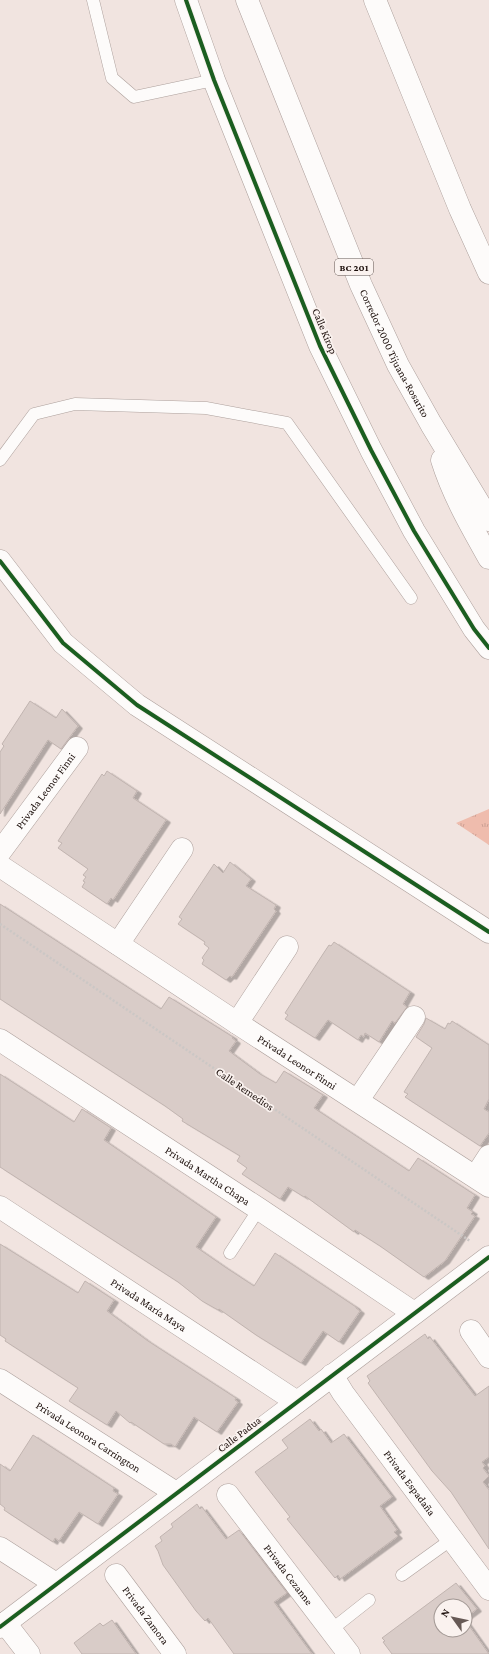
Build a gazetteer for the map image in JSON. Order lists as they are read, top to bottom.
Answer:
{
  "streets": {
    "main road": [
      "BC 201",
      "Calle Kirop",
      "Corredor 2000 Tijuana-Rosarito",
      "Privada Leonor Finni",
      "Privada Martha Chapa",
      "Privada María Maya",
      "Calle Padua",
      "Privada Leonora Carrington",
      "Privada Espadaña",
      "Privada Cezanne",
      "Privada Zamora"
    ],
    "path": ["Calle Remedios"]
  },
  "crossings": [
    ["Calle Remedios", "Calle Padua"],
    ["Privada Martha Chapa", "Calle Padua"],
    ["Privada María Maya", "Calle Padua"],
    ["Calle Padua", "Privada Leonora Carrington"],
    ["Calle Padua", "Privada Espadaña"]
  ],
  "north": "top left"
}
